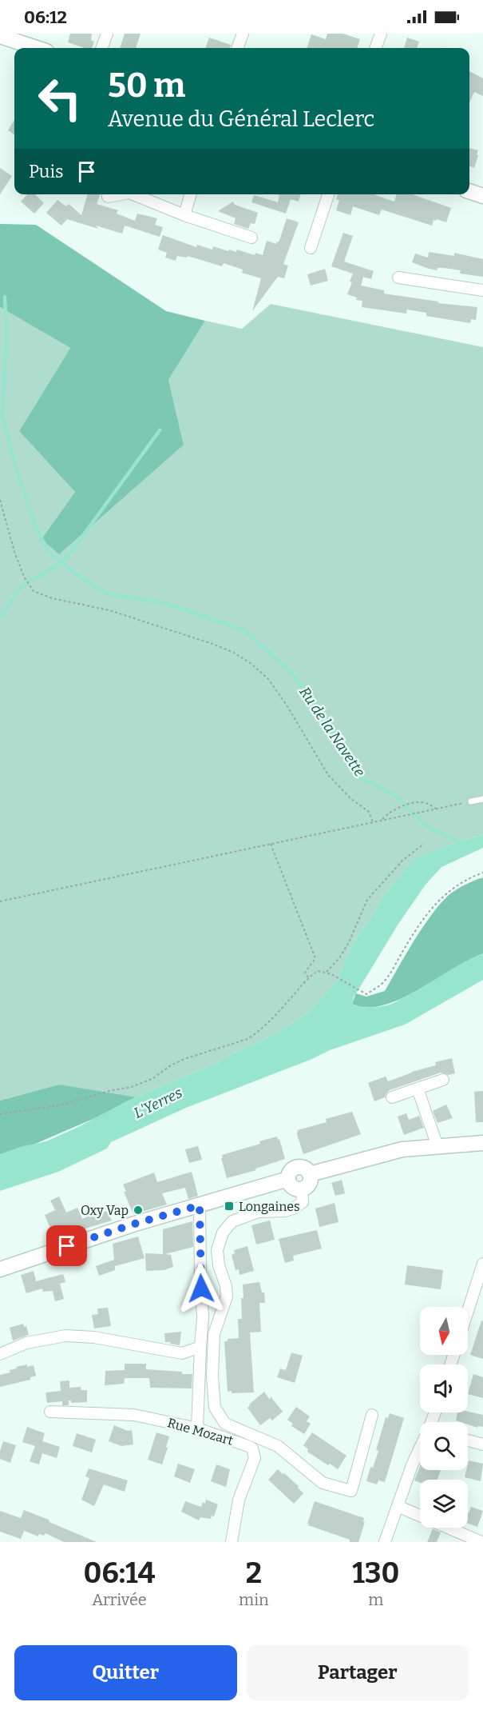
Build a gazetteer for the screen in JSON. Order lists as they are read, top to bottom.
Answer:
{
  "streets": {
    "street": ["Rue Mozart"]
  },
  "water": ["Ru de la Navette", "L'Yerres"],
  "places": {
    "transit": ["Longaines"],
    "other": ["Oxy Vap"]
  },
  "north": "bottom",
  "page": {
    "status": "06:12",
    "turn": ["50 m", "Avenue du Général Leclerc"],
    "then": "Puis",
    "eta": [
      "06:14",
      "Arrivée",
      "2",
      "min",
      "130",
      "m"
    ],
    "buttons": ["Quitter", "Partager"]
  }
}
